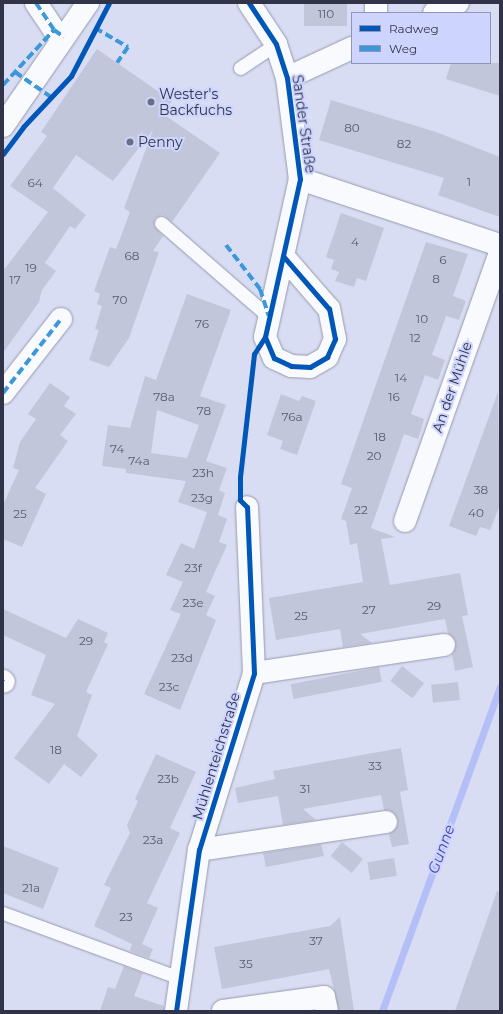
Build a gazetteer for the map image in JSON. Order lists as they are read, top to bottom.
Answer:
{
  "streets": {
    "street": ["Sander Straße", "An der Mühle", "Mühlenteichstraße"]
  },
  "water": ["Gunne"],
  "places": ["Wester's Backfuchs", "Penny"],
  "house_numbers": [
    "110",
    "80",
    "82",
    "1",
    "64",
    "4",
    "68",
    "6",
    "19",
    "8",
    "17",
    "70",
    "10",
    "76",
    "12",
    "14",
    "78a",
    "16",
    "78",
    "76a",
    "18",
    "74",
    "20",
    "74a",
    "23h",
    "38",
    "23g",
    "22",
    "40",
    "25",
    "23f",
    "23e",
    "29",
    "27",
    "25",
    "29",
    "23d",
    "23c",
    "18",
    "33",
    "23b",
    "31",
    "23a",
    "21a",
    "23",
    "37",
    "35"
  ],
  "legend": ["Radweg", "Weg"]
}
